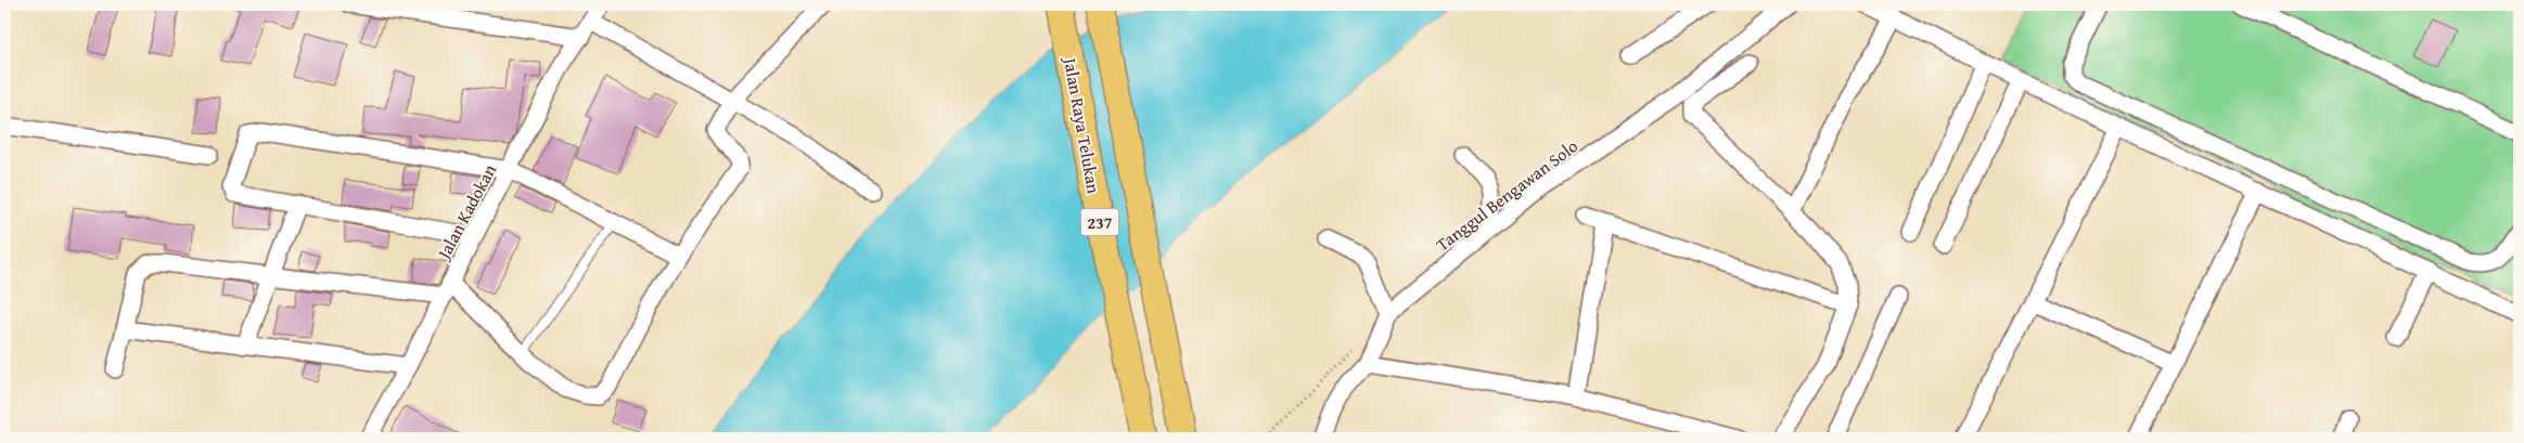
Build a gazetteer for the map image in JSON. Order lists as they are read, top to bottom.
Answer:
{
  "streets": {
    "main road": ["Jalan Raya Telukan", "237"],
    "street": ["Tanggul Bengawan Solo", "Jalan Kadokan"]
  }
}
